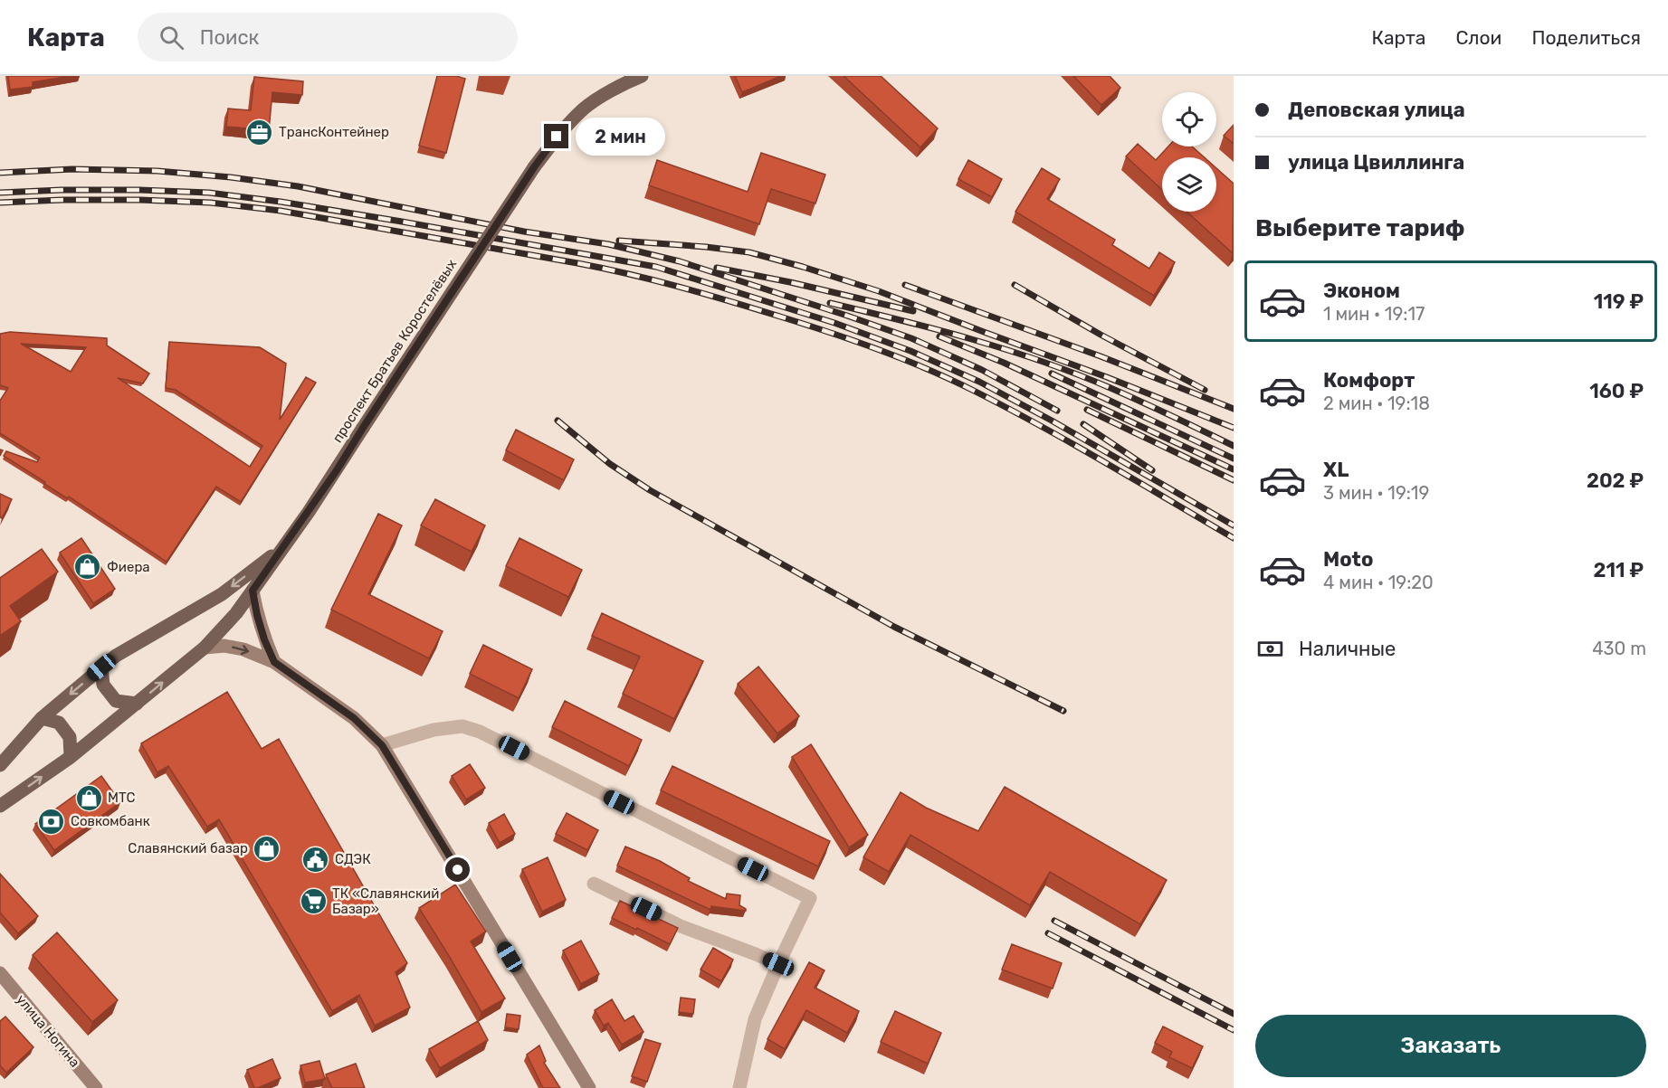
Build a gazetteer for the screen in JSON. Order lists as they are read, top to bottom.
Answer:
{
  "streets": {
    "main road": ["проспект Братьев Коростелёвых"],
    "street": ["улица Ногина"]
  },
  "places": {
    "office": ["ТрансКонтейнер"],
    "shop": ["Фиера", "МТС", "Славянский базар"],
    "bank": ["Совкомбанк"],
    "public building": ["СДЭК"],
    "supermarket": ["ТК «Славянский Базар»"]
  },
  "page": {
    "header": "Карта",
    "search": "Поиск",
    "nav": ["Карта", "Слои", "Поделиться"],
    "banner": ["Деповская улица", "улица Цвиллинга"],
    "bubble": "2 мин",
    "heading": "Выберите тариф",
    "list": [
      {
        "name": "Эконом",
        "note": "1 мин · 19:17",
        "value": "119 ₽"
      },
      {
        "name": "Комфорт",
        "note": "2 мин · 19:18",
        "value": "160 ₽"
      },
      {
        "name": "XL",
        "note": "3 мин · 19:19",
        "value": "202 ₽"
      },
      {
        "name": "Moto",
        "note": "4 мин · 19:20",
        "value": "211 ₽"
      }
    ],
    "pay": ["Наличные", "430 m"],
    "buttons": "Заказать"
  }
}
